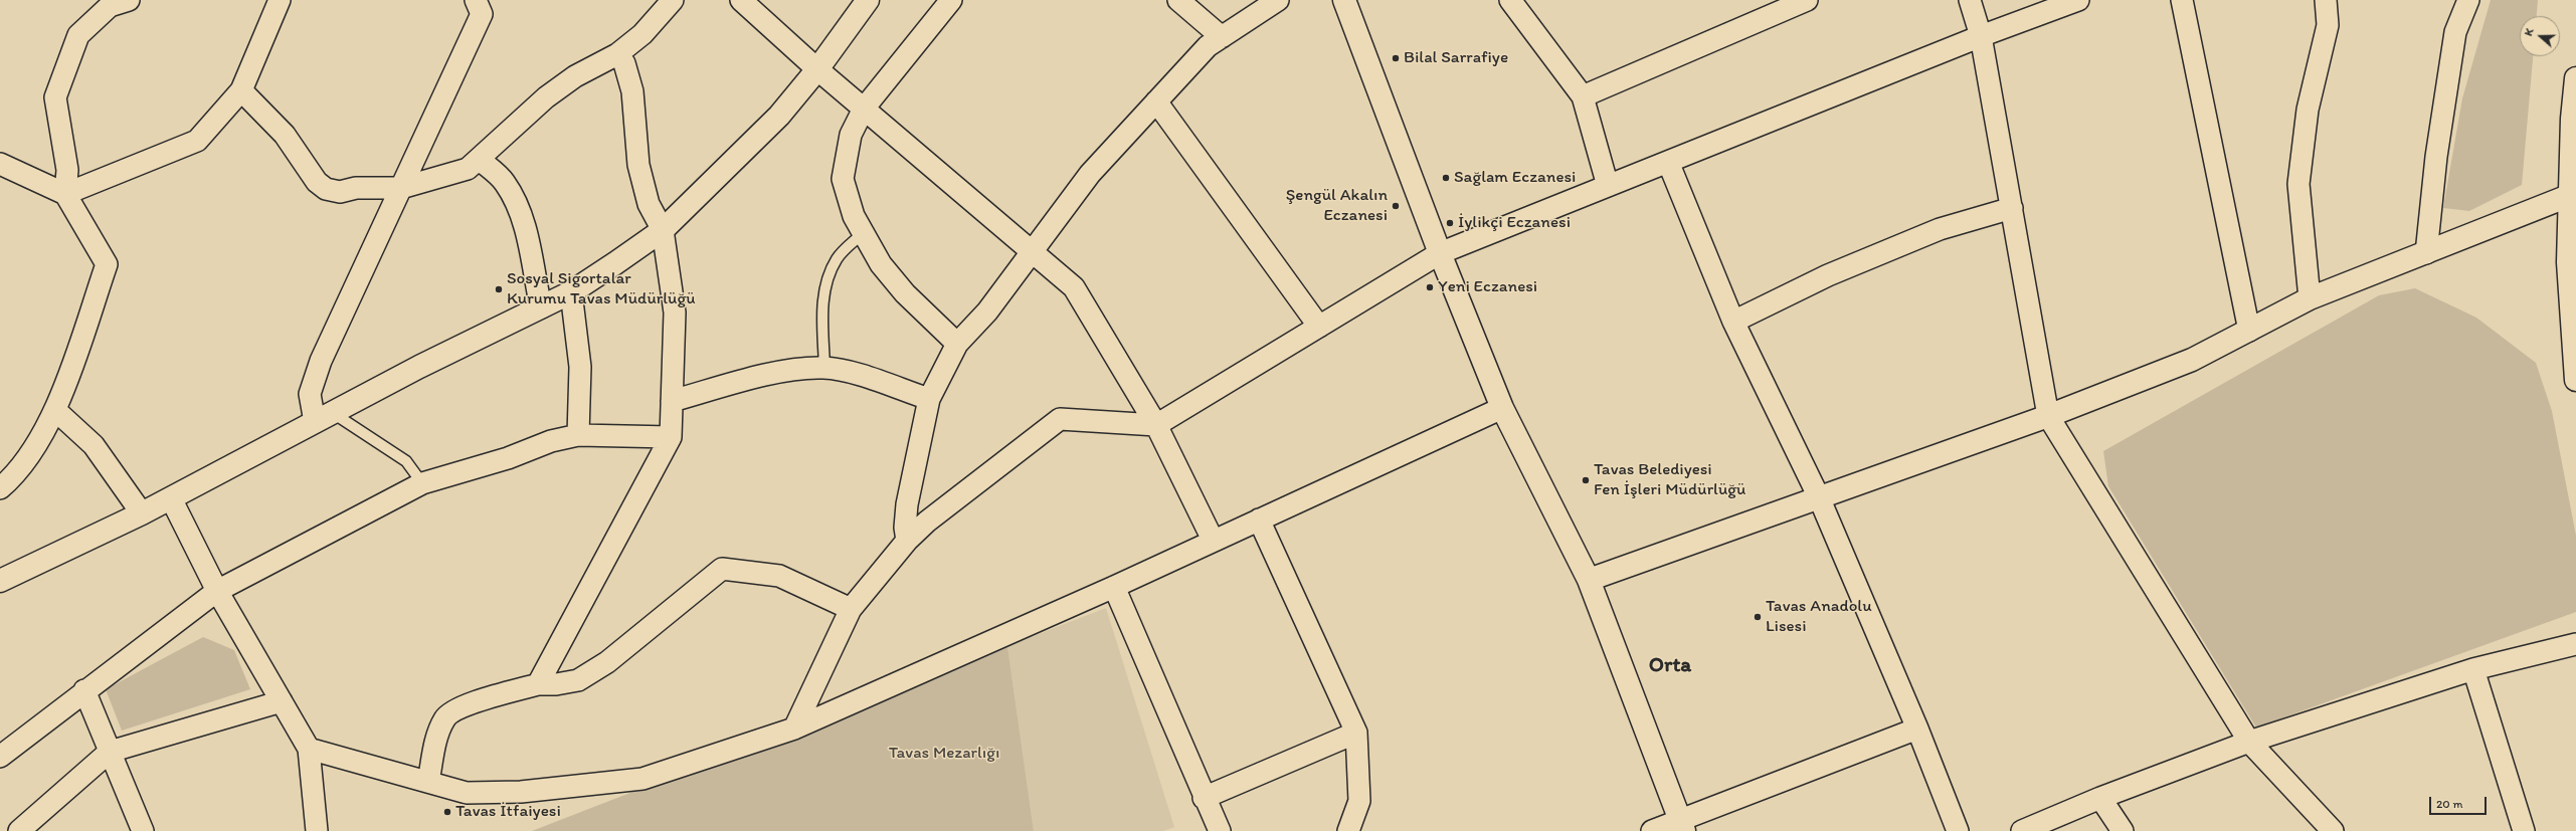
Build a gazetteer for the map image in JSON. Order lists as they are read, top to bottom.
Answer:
{
  "districts": ["Orta"],
  "parks": ["Tavas Mezarlığı"],
  "places": [
    "Bilal Sarrafiye",
    "Sağlam Eczanesi",
    "Şengül Akalın Eczanesi",
    "İylikçi Eczanesi",
    "Yeni Eczanesi",
    "Sosyal Sigortalar Kurumu Tavas Müdürlüğü",
    "Tavas Belediyesi Fen İşleri Müdürlüğü",
    "Tavas Anadolu Lisesi",
    "Tavas İtfaiyesi"
  ],
  "scale_bar": "20 m",
  "north": "left"
}
